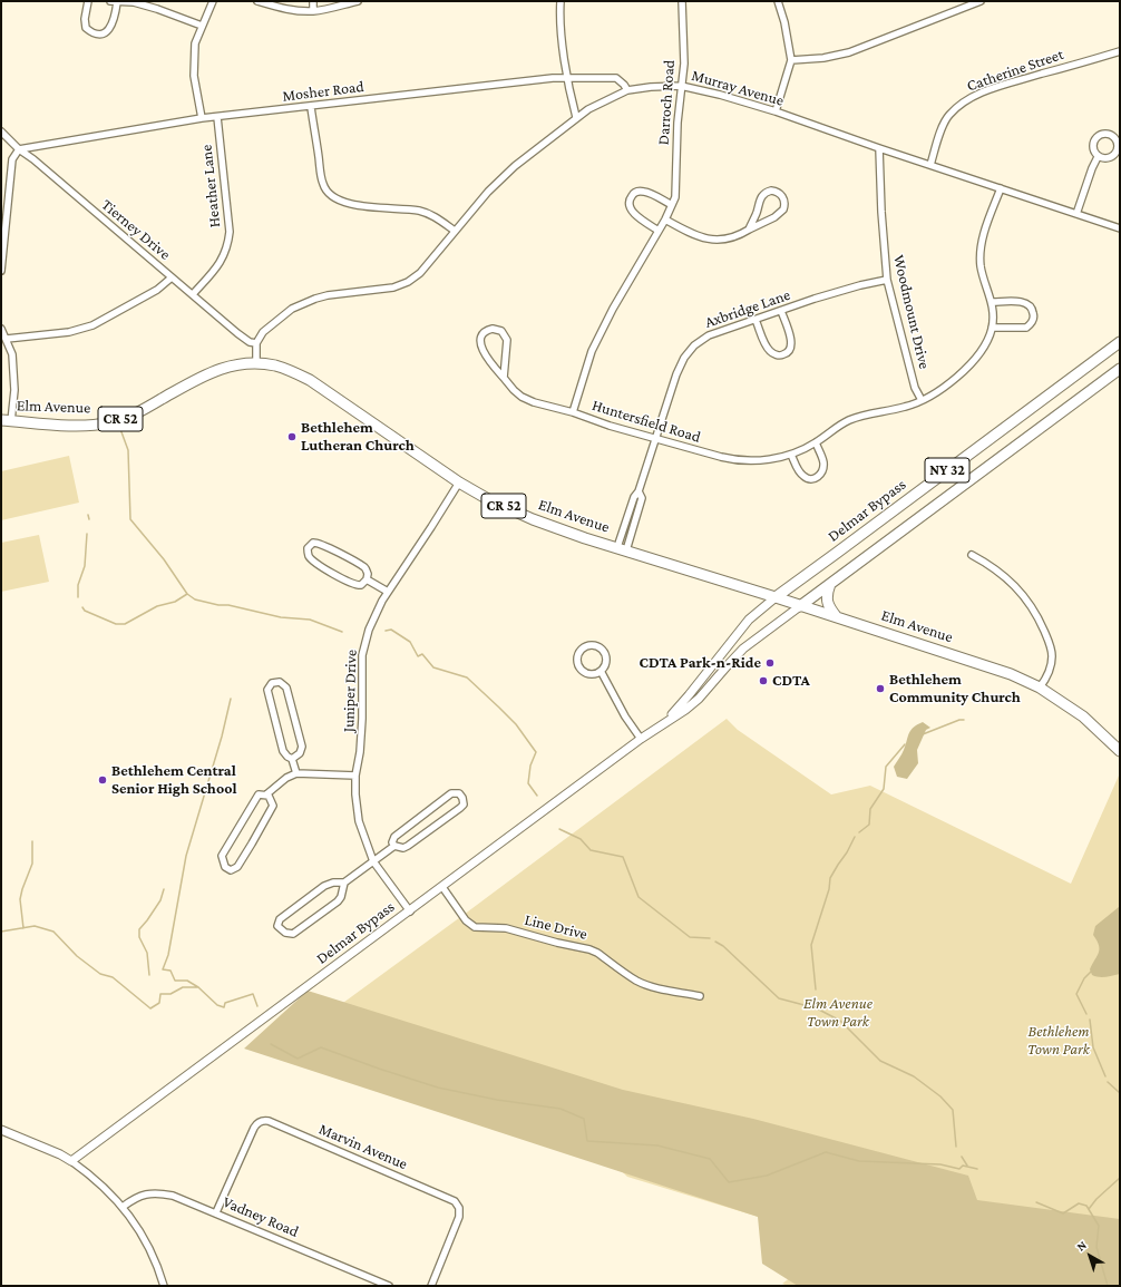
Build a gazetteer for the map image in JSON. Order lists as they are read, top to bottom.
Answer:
{
  "streets": {
    "main road": [
      "Elm Avenue",
      "CR 52",
      "NY 32",
      "Delmar Bypass"
    ],
    "street": [
      "Catherine Street",
      "Murray Avenue",
      "Mosher Road",
      "Darroch Road",
      "Heather Lane",
      "Tierney Drive",
      "Axbridge Lane",
      "Woodmount Drive",
      "Huntersfield Road",
      "Juniper Drive",
      "Line Drive",
      "Marvin Avenue",
      "Vadney Road"
    ]
  },
  "crossings": [
    ["Catherine Street", "Murray Avenue"],
    ["Murray Avenue", "Mosher Road"],
    ["Murray Avenue", "Darroch Road"],
    ["Murray Avenue", "Tierney Drive"],
    ["Murray Avenue", "Woodmount Drive"],
    ["Murray Avenue", "Huntersfield Road"],
    ["Mosher Road", "Heather Lane"],
    ["Mosher Road", "Tierney Drive"],
    ["Darroch Road", "Huntersfield Road"],
    ["Heather Lane", "Tierney Drive"],
    ["Axbridge Lane", "Woodmount Drive"],
    ["Axbridge Lane", "Elm Avenue"],
    ["Axbridge Lane", "Huntersfield Road"],
    ["Woodmount Drive", "Huntersfield Road"],
    ["Elm Avenue", "Delmar Bypass"],
    ["Elm Avenue", "Juniper Drive"],
    ["Delmar Bypass", "Juniper Drive"],
    ["Delmar Bypass", "Line Drive"],
    ["Marvin Avenue", "Vadney Road"]
  ],
  "parks": ["Elm Avenue Town Park", "Bethlehem Town Park"],
  "places": [
    "Bethlehem Lutheran Church",
    "CDTA Park-n-Ride",
    "CDTA",
    "Bethlehem Community Church",
    "Bethlehem Central Senior High School"
  ],
  "north": "top left"
}
